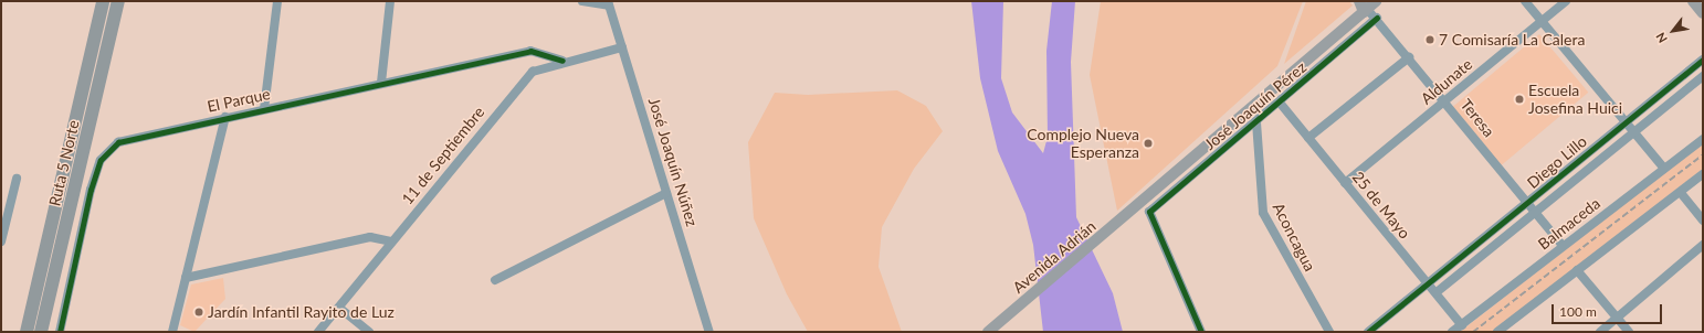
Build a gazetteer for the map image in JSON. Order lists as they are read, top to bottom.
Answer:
{
  "streets": {
    "highway": ["Ruta 5 Norte"],
    "main road": ["José Joaquín Pérez", "Avenida Adrián"],
    "street": [
      "Aldunate",
      "El Parque",
      "Teresa",
      "11 de Septiembre",
      "José Joaquín Núñez",
      "Diego Lillo",
      "25 de Mayo",
      "Balmaceda",
      "Aconcagua"
    ]
  },
  "crossings": [
    ["Aldunate", "Teresa"],
    ["Aldunate", "25 de Mayo"],
    ["José Joaquín Pérez", "Teresa"],
    ["José Joaquín Pérez", "25 de Mayo"],
    ["José Joaquín Pérez", "Aconcagua"],
    ["José Joaquín Pérez", "Avenida Adrián"],
    ["Teresa", "Diego Lillo"],
    ["Teresa", "Balmaceda"],
    ["Diego Lillo", "25 de Mayo"],
    ["25 de Mayo", "Balmaceda"]
  ],
  "places": [
    "7 Comisaría La Calera",
    "Escuela Josefina Huici",
    "Complejo Nueva Esperanza",
    "Jardín Infantil Rayito de Luz"
  ],
  "scale_bar": "100 m",
  "north": "bottom left"
}
